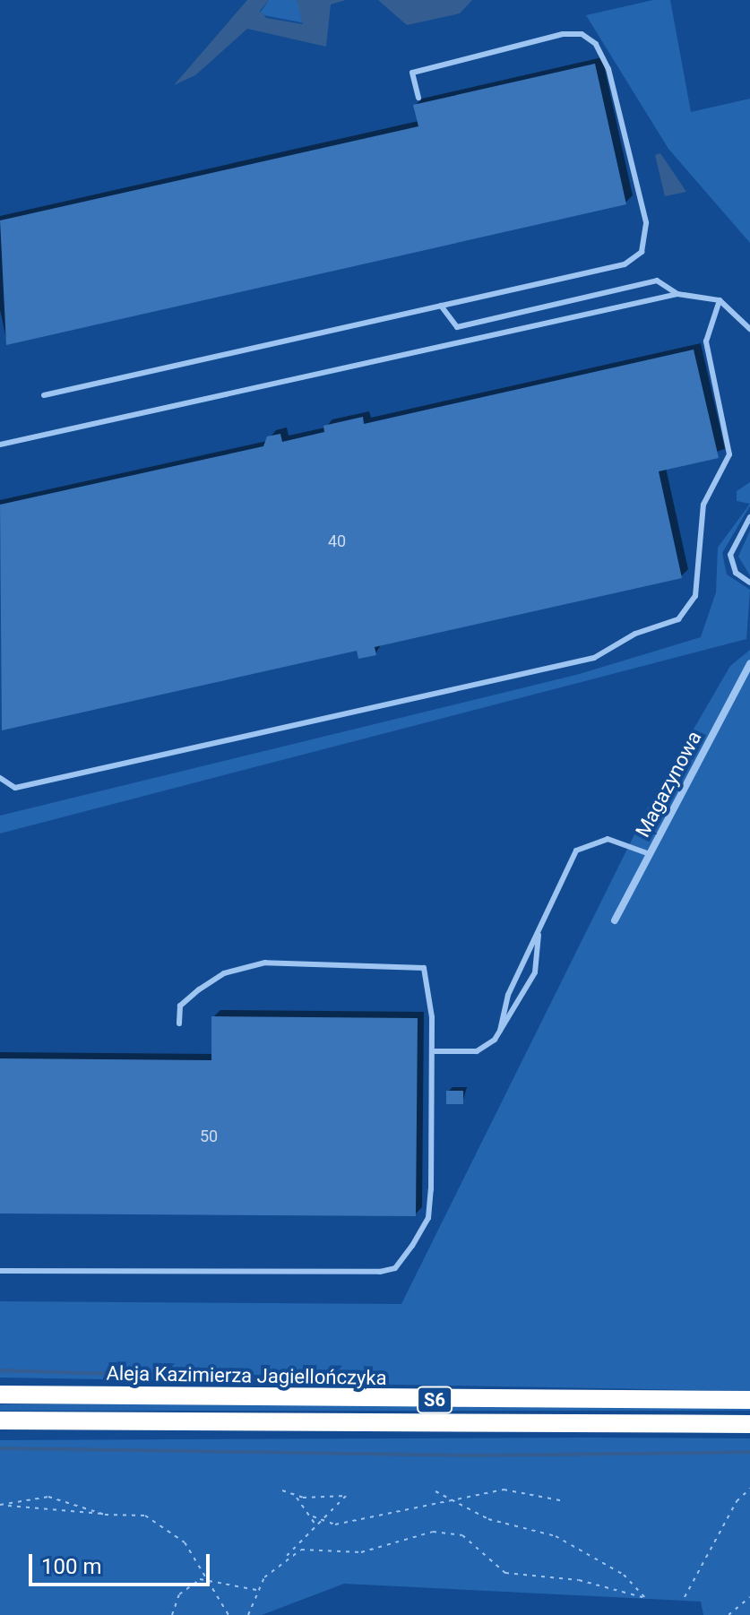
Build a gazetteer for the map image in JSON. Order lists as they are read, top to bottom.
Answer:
{
  "streets": {
    "highway": ["Aleja Kazimierza Jagiellończyka", "S6"],
    "street": ["Magazynowa"]
  },
  "house_numbers": ["40", "50"],
  "scale_bar": "100 m"
}
